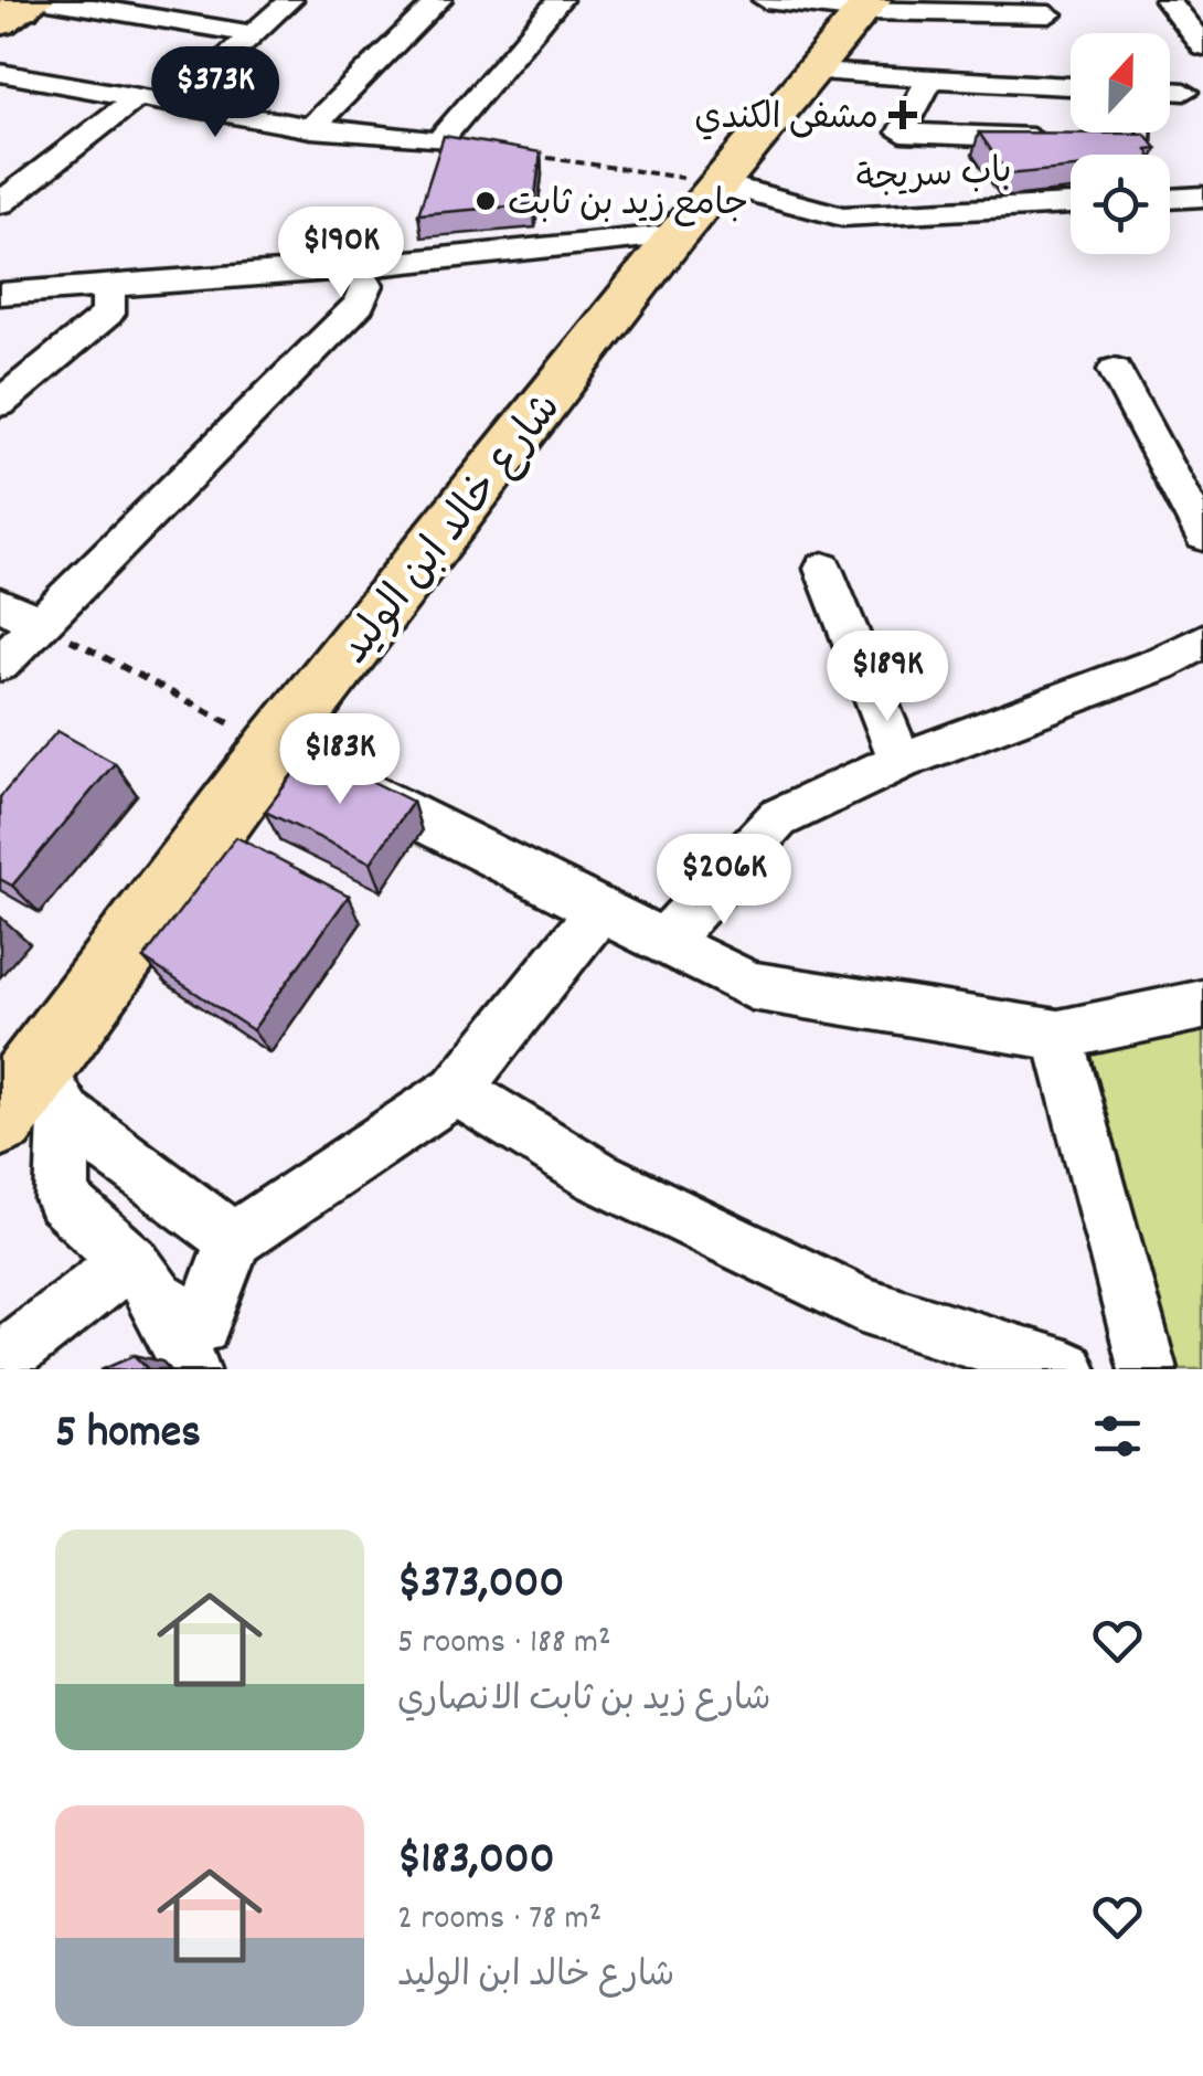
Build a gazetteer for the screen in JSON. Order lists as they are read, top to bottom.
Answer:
{
  "streets": {
    "main road": ["شارع خالد ابن الوليد"],
    "street": ["باب سريجة"]
  },
  "crossings": [
    ["باب سريجة", "شارع خالد ابن الوليد"]
  ],
  "places": {
    "health": ["مشفى الكندي"],
    "other": ["جامع زيد بن ثابت"]
  },
  "north": "top",
  "page": {
    "price": [
      "$373K",
      "$190K",
      "$189K",
      "$183K",
      "$206K"
    ],
    "heading": "5 homes",
    "list": [
      {
        "name": "$373,000",
        "note": "5 rooms · 188 m² · شارع زيد بن ثابت الانصاري"
      },
      {
        "name": "$183,000",
        "note": "2 rooms · 78 m² · شارع خالد ابن الوليد"
      }
    ]
  }
}
